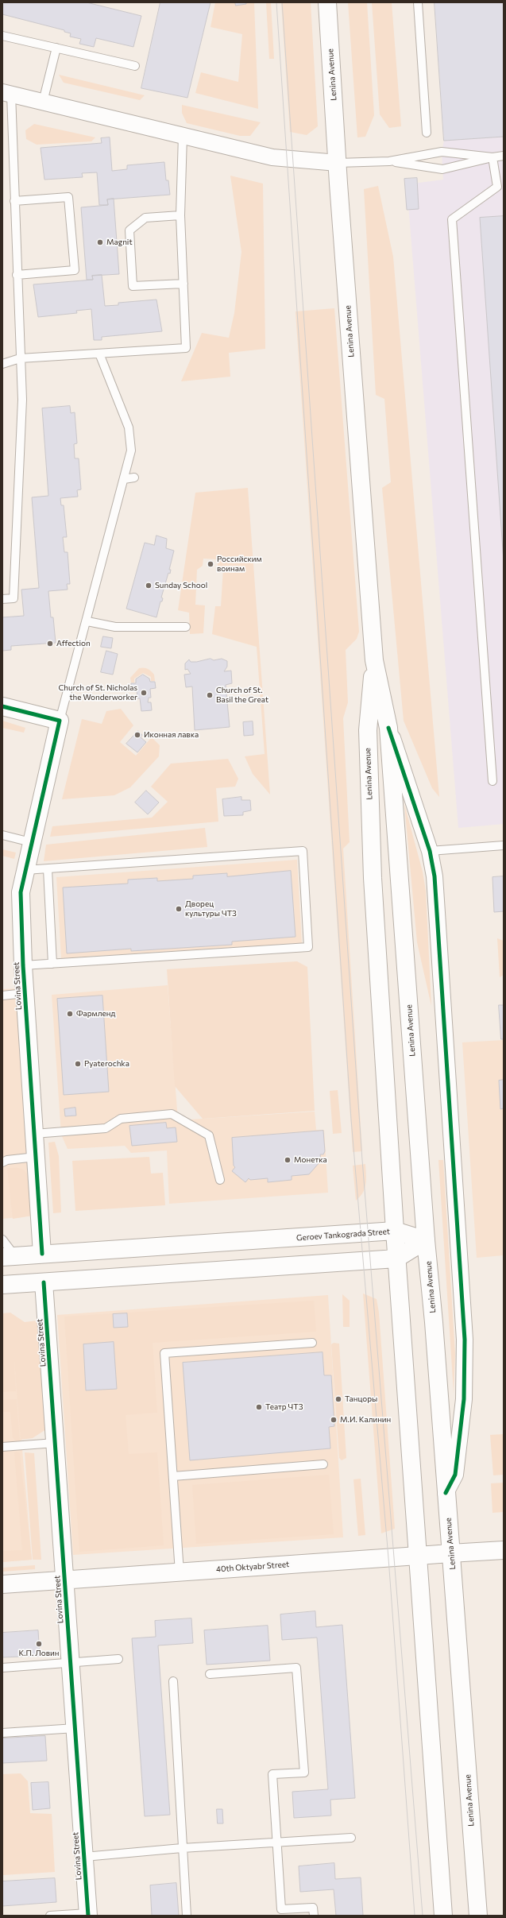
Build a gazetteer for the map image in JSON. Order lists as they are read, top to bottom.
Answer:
{
  "streets": {
    "main road": [
      "Lenina Avenue",
      "Lovina Street",
      "Geroev Tankograda Street",
      "40th Oktyabr Street"
    ]
  },
  "crossings": [
    ["Lenina Avenue", "Geroev Tankograda Street"],
    ["Lenina Avenue", "40th Oktyabr Street"],
    ["Lovina Street", "Geroev Tankograda Street"],
    ["Lovina Street", "40th Oktyabr Street"]
  ],
  "places": [
    "Magnit",
    "Российским воинам",
    "Sunday School",
    "Affection",
    "Church of St. Nicholas the Wonderworker",
    "Church of St. Basil the Great",
    "Иконная лавка",
    "Дворец культуры ЧТЗ",
    "Фармленд",
    "Pyaterochka",
    "Монетка",
    "Танцоры",
    "Театр ЧТЗ",
    "М.И. Калинин",
    "К.П. Ловин"
  ]
}
